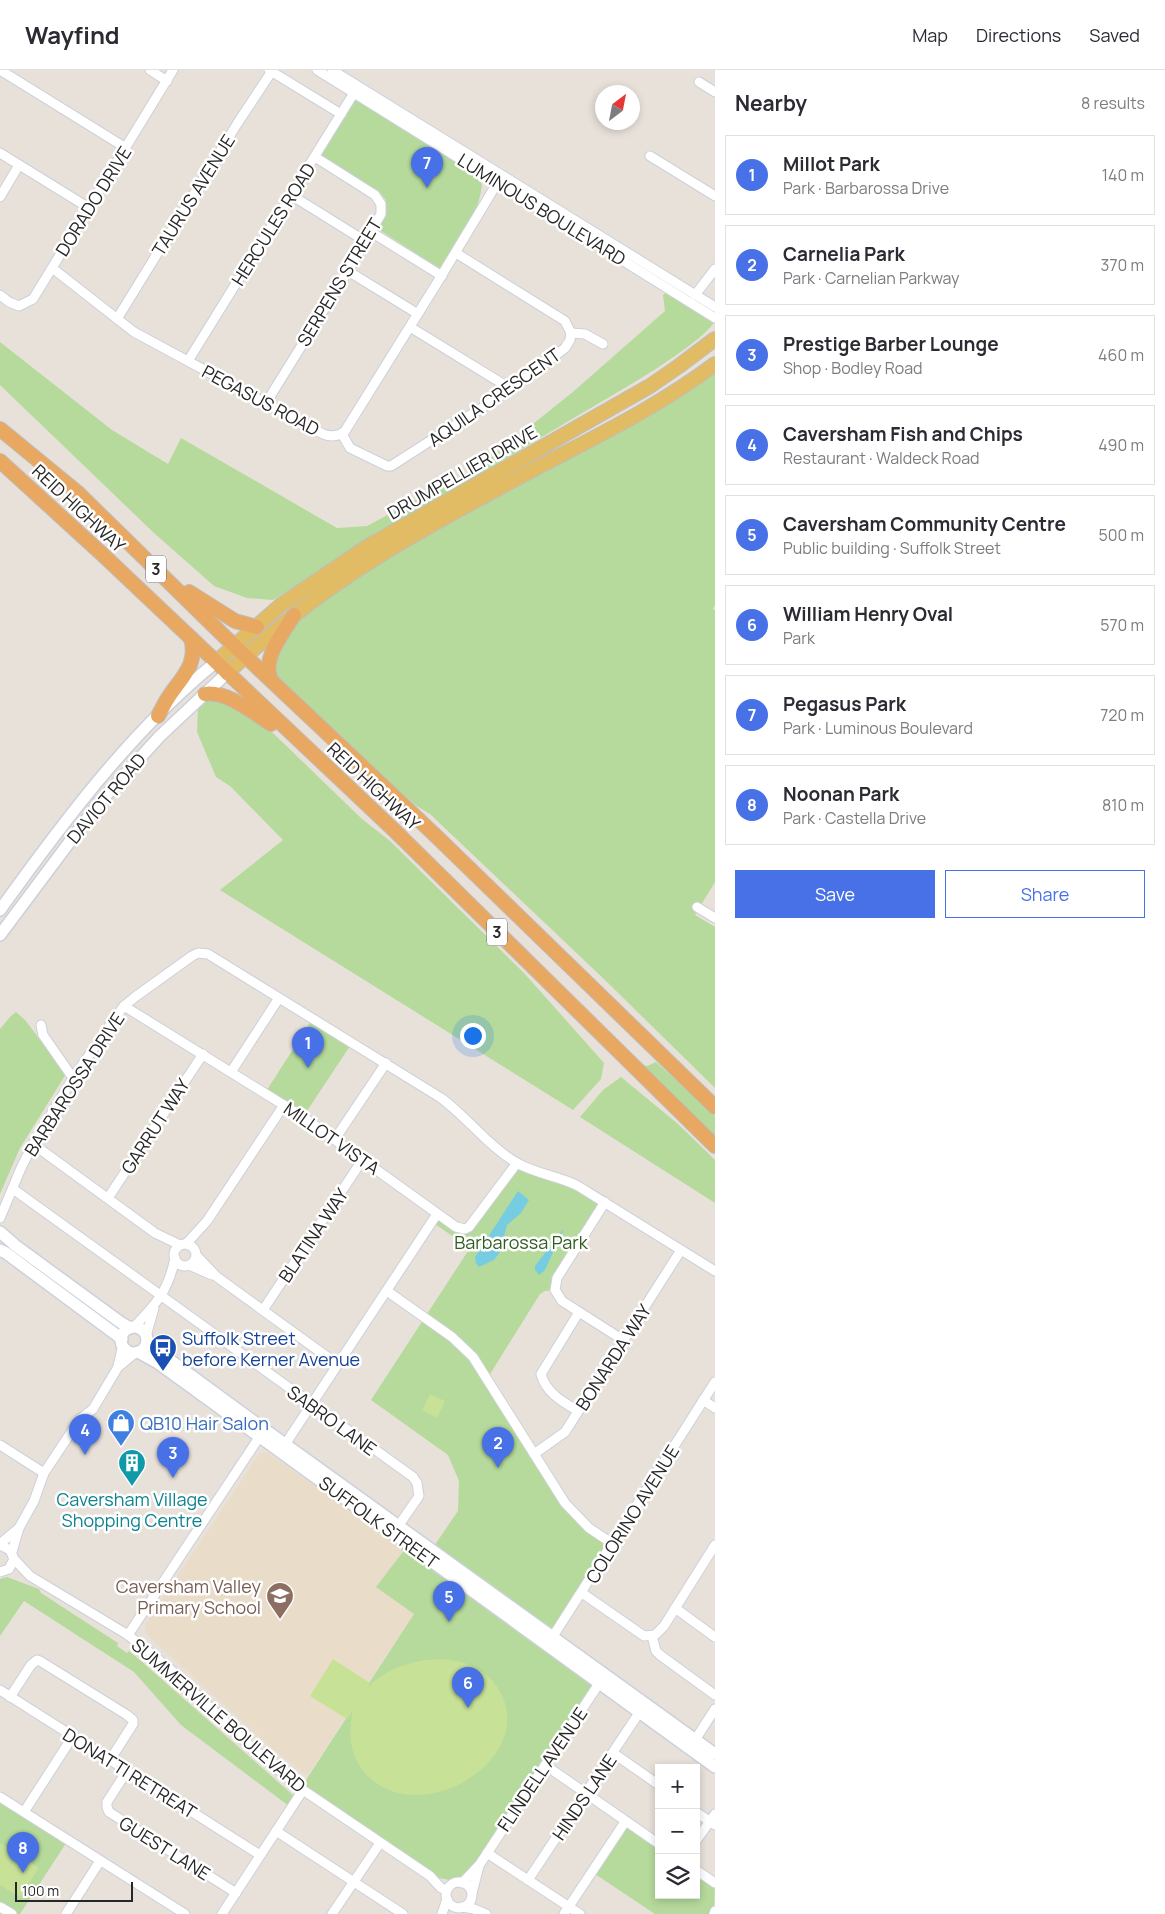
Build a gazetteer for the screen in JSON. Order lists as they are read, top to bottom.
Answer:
{
  "streets": {
    "highway": ["REID HIGHWAY", "3"],
    "main road": ["DRUMPELLIER DRIVE"],
    "street": [
      "TAURUS AVENUE",
      "DORADO DRIVE",
      "LUMINOUS BOULEVARD",
      "HERCULES ROAD",
      "SERPENS STREET",
      "AQUILA CRESCENT",
      "PEGASUS ROAD",
      "DAVIOT ROAD",
      "BARBAROSSA DRIVE",
      "GARRUT WAY",
      "MILLOT VISTA",
      "BLATINA WAY",
      "BONARDA WAY",
      "SABRO LANE",
      "COLORINO AVENUE",
      "SUFFOLK STREET",
      "SUMMERVILLE BOULEVARD",
      "FLINDELL AVENUE",
      "DONATTI RETREAT",
      "HINDS LANE",
      "GUEST LANE"
    ]
  },
  "crossings": [
    ["TAURUS AVENUE", "PEGASUS ROAD"],
    ["LUMINOUS BOULEVARD", "HERCULES ROAD"],
    ["LUMINOUS BOULEVARD", "PEGASUS ROAD"],
    ["HERCULES ROAD", "SERPENS STREET"],
    ["HERCULES ROAD", "PEGASUS ROAD"],
    ["SERPENS STREET", "PEGASUS ROAD"],
    ["AQUILA CRESCENT", "PEGASUS ROAD"],
    ["DRUMPELLIER DRIVE", "REID HIGHWAY"],
    ["DRUMPELLIER DRIVE", "DAVIOT ROAD"],
    ["REID HIGHWAY", "DAVIOT ROAD"],
    ["BARBAROSSA DRIVE", "MILLOT VISTA"],
    ["BARBAROSSA DRIVE", "BONARDA WAY"],
    ["BARBAROSSA DRIVE", "SABRO LANE"],
    ["GARRUT WAY", "MILLOT VISTA"],
    ["MILLOT VISTA", "BLATINA WAY"],
    ["SABRO LANE", "SUFFOLK STREET"],
    ["COLORINO AVENUE", "SUFFOLK STREET"],
    ["SUFFOLK STREET", "FLINDELL AVENUE"],
    ["SUFFOLK STREET", "HINDS LANE"],
    ["SUMMERVILLE BOULEVARD", "FLINDELL AVENUE"],
    ["DONATTI RETREAT", "GUEST LANE"]
  ],
  "parks": ["Barbarossa Park"],
  "places": {
    "bus stop": ["Suffolk Street before Kerner Avenue"],
    "shop": ["QB10 Hair Salon"],
    "building": ["Caversham Village Shopping Centre"],
    "school or university": ["Caversham Valley Primary School"]
  },
  "scale_bar": "100 m",
  "north": "top right",
  "page": {
    "header": "Wayfind",
    "nav": ["Map", "Directions", "Saved"],
    "heading": ["Nearby", "8 results"],
    "list": [
      {
        "mark": "1",
        "name": "Millot Park",
        "note": "Park · Barbarossa Drive",
        "value": "140 m"
      },
      {
        "mark": "2",
        "name": "Carnelia Park",
        "note": "Park · Carnelian Parkway",
        "value": "370 m"
      },
      {
        "mark": "3",
        "name": "Prestige Barber Lounge",
        "note": "Shop · Bodley Road",
        "value": "460 m"
      },
      {
        "mark": "4",
        "name": "Caversham Fish and Chips",
        "note": "Restaurant · Waldeck Road",
        "value": "490 m"
      },
      {
        "mark": "5",
        "name": "Caversham Community Centre",
        "note": "Public building · Suffolk Street",
        "value": "500 m"
      },
      {
        "mark": "6",
        "name": "William Henry Oval",
        "note": "Park",
        "value": "570 m"
      },
      {
        "mark": "7",
        "name": "Pegasus Park",
        "note": "Park · Luminous Boulevard",
        "value": "720 m"
      },
      {
        "mark": "8",
        "name": "Noonan Park",
        "note": "Park · Castella Drive",
        "value": "810 m"
      }
    ],
    "pins": [
      "7",
      "1",
      "4",
      "2",
      "3",
      "5",
      "6",
      "8"
    ],
    "buttons": ["Save", "Share"],
    "map_buttons": ["+", "−"],
    "scale": "100 m"
  }
}
